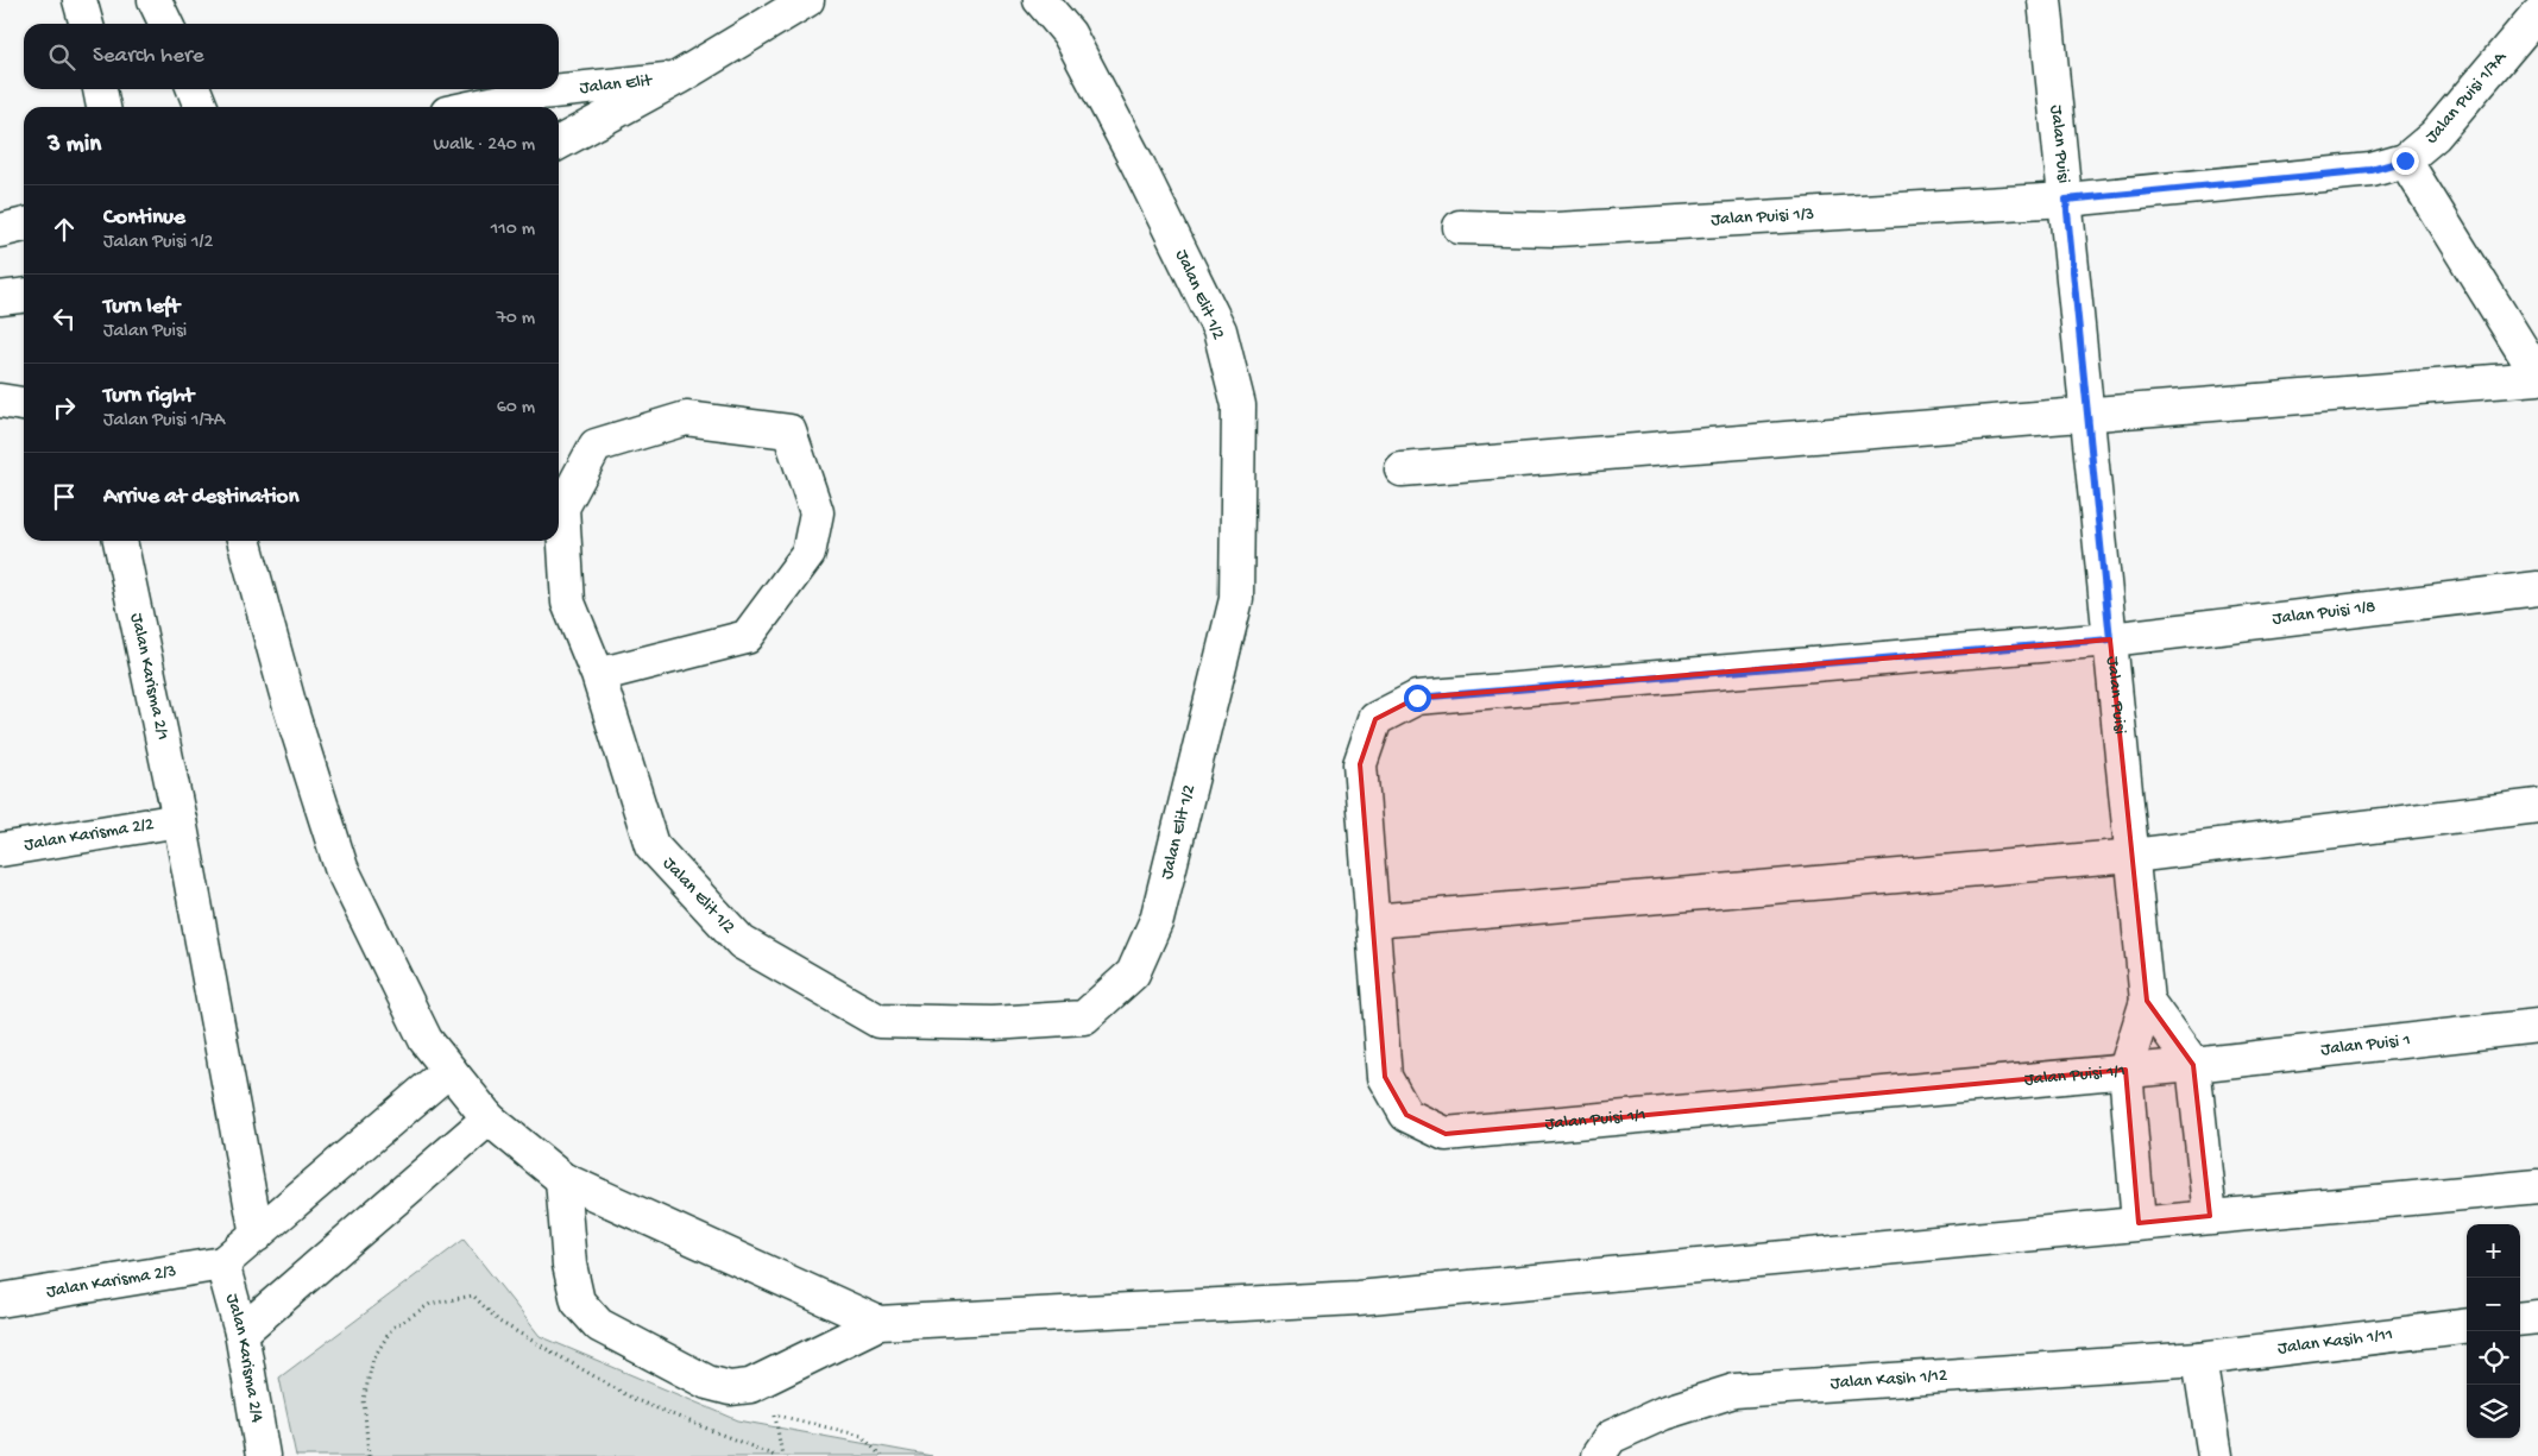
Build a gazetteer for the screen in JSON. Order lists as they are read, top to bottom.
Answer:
{
  "streets": {
    "street": [
      "Jalan Elit",
      "Jalan Puisi 1/7A",
      "Jalan Puisi",
      "Jalan Puisi 1/3",
      "Jalan Elit 1/2",
      "Jalan Puisi 1/8",
      "Jalan Karisma 2/1",
      "Jalan Karisma 2/2",
      "Jalan Puisi 1",
      "Jalan Puisi 1/1",
      "Jalan Karisma 2/3",
      "Jalan Kasih 1/11",
      "Jalan Karisma 2/4",
      "Jalan Kasih 1/12"
    ]
  },
  "crossings": [
    ["Jalan Puisi 1/7A", "Jalan Puisi"],
    ["Jalan Puisi 1/7A", "Jalan Puisi 1/3"],
    ["Jalan Puisi", "Jalan Puisi 1/3"],
    ["Jalan Puisi", "Jalan Puisi 1/8"],
    ["Jalan Puisi", "Jalan Puisi 1/1"],
    ["Jalan Puisi 1/8", "Jalan Puisi 1/1"],
    ["Jalan Karisma 2/1", "Jalan Karisma 2/2"],
    ["Jalan Puisi 1", "Jalan Puisi 1/1"],
    ["Jalan Karisma 2/3", "Jalan Karisma 2/4"],
    ["Jalan Kasih 1/11", "Jalan Kasih 1/12"]
  ],
  "page": {
    "search": "Search here",
    "heading": ["3 min", "Walk · 240 m"],
    "list": [
      ["Continue", "Jalan Puisi 1/2", "110 m"],
      ["Turn left", "Jalan Puisi", "70 m"],
      ["Turn right", "Jalan Puisi 1/7A", "60 m"],
      "Arrive at destination"
    ],
    "map_buttons": ["+", "−"]
  }
}
